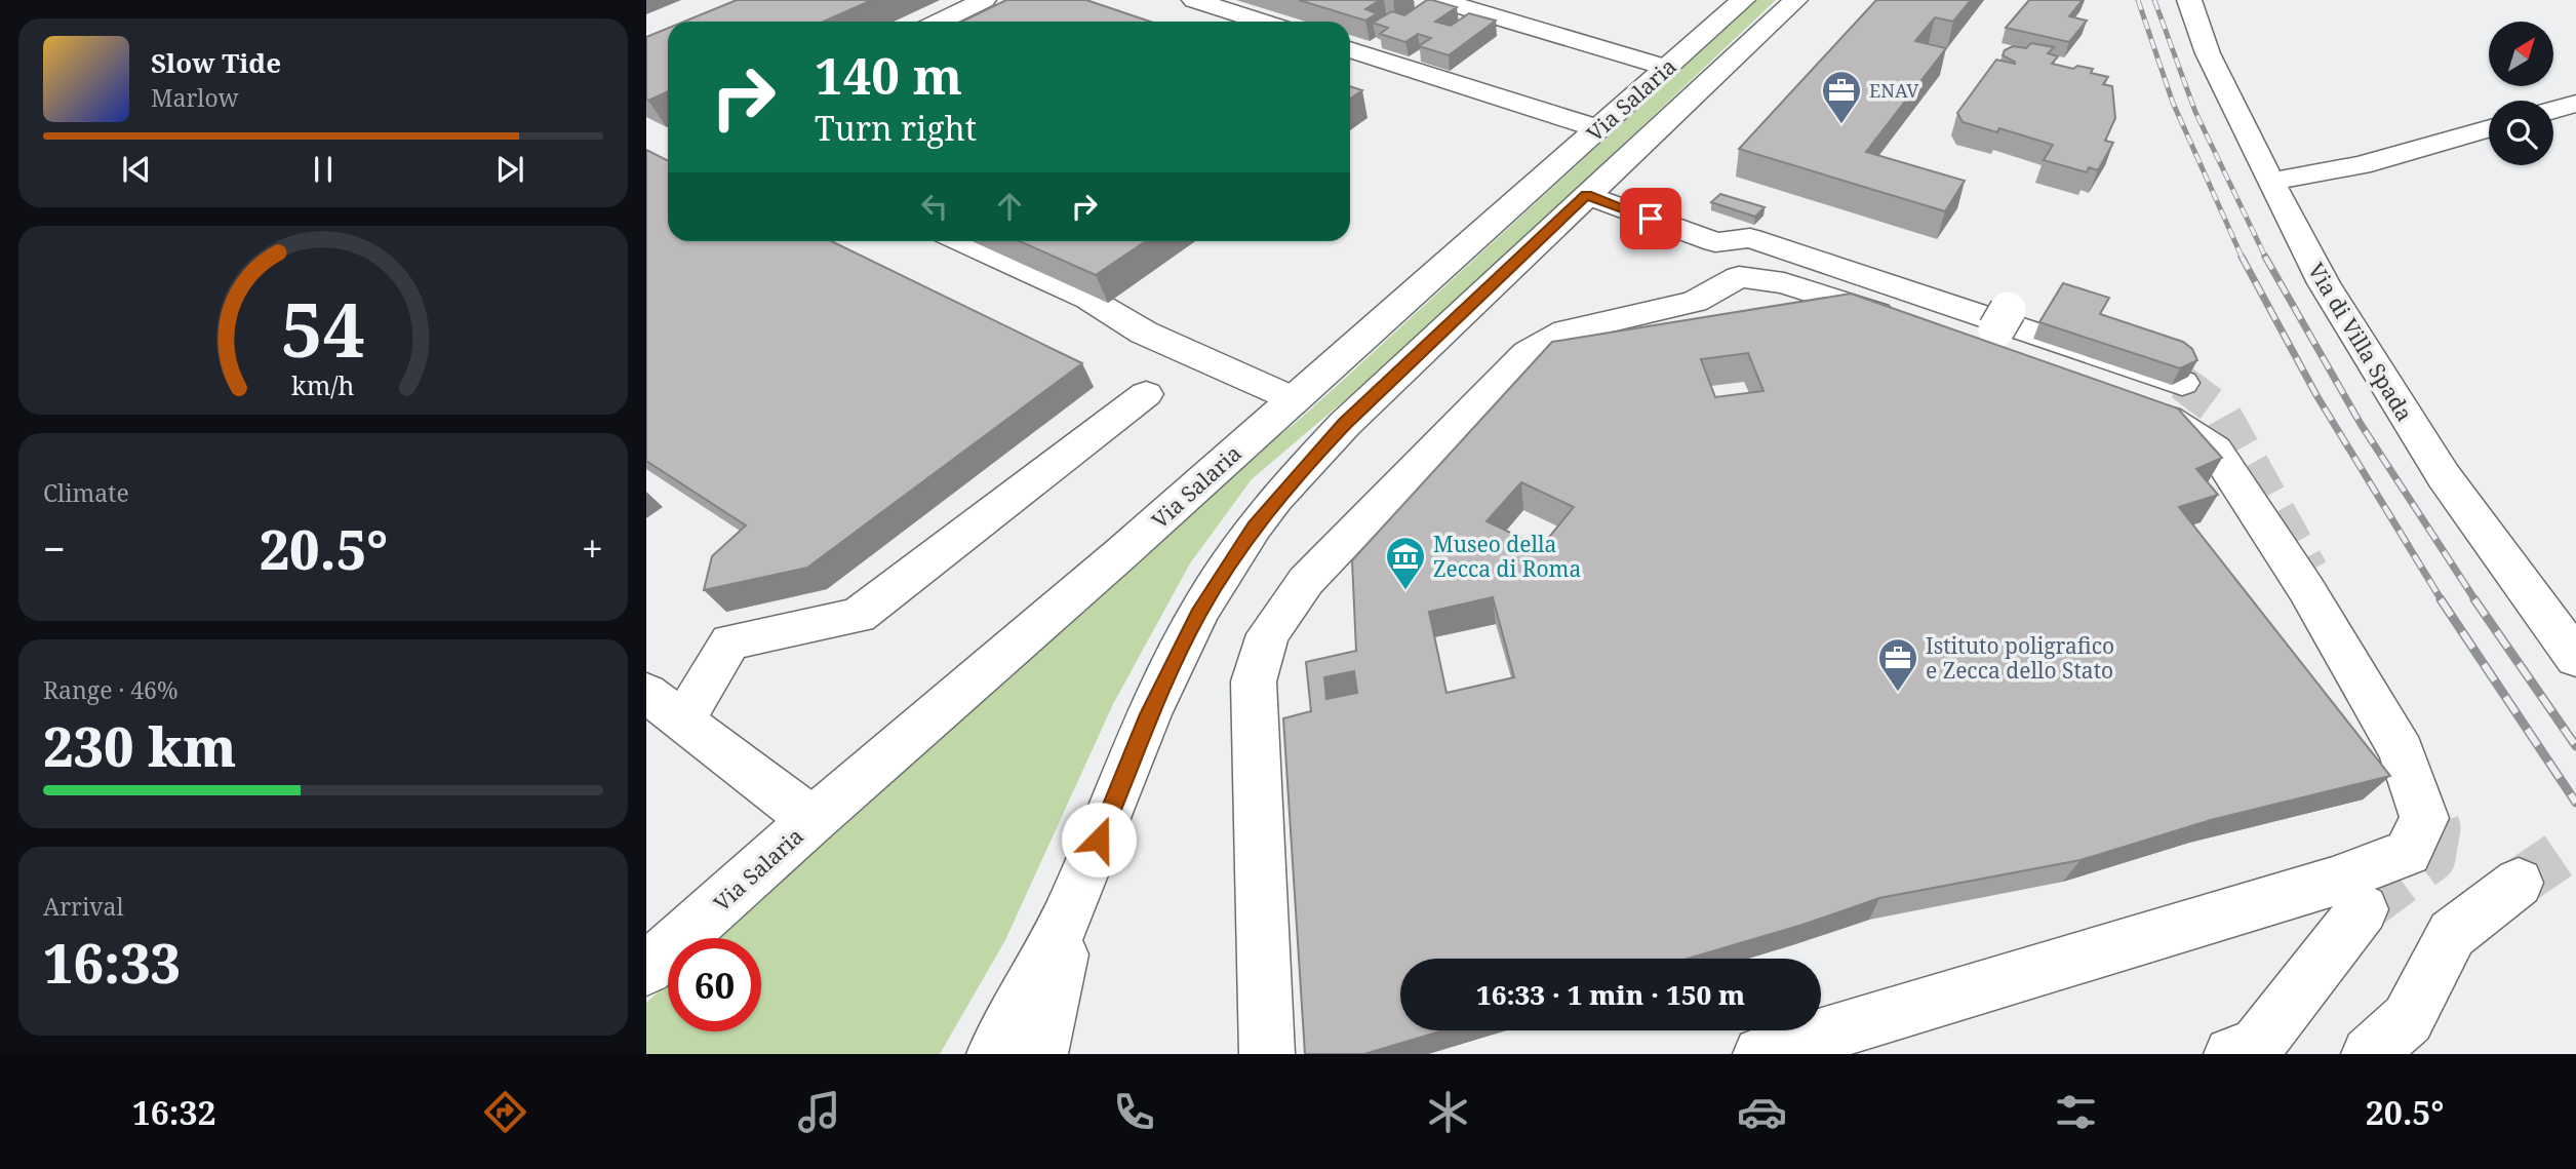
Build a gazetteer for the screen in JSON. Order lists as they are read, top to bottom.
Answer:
{
  "streets": {
    "main road": ["Via Salaria", "Via di Villa Spada"]
  },
  "places": {
    "office": ["ENAV", "Istituto poligrafico e Zecca dello Stato"],
    "museum": ["Museo della Zecca di Roma"]
  },
  "north": "top right",
  "page": {
    "turn": ["140 m", "Turn right"],
    "song": ["Slow Tide", "Marlow"],
    "tile": [
      "Climate",
      ["Range · 46%", "230 km"],
      ["Arrival", "16:33"]
    ],
    "heat": ["−", "20.5°", "+"],
    "limit": "60",
    "trip": "16:33 · 1 min · 150 m",
    "tabs": ["16:32", "20.5°"],
    "gauge": ["54", "km/h"]
  }
}
